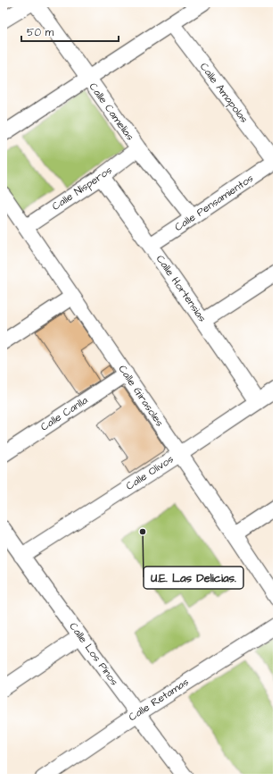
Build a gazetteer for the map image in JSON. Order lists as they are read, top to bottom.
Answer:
{
  "streets": {
    "street": [
      "Calle Amapolas",
      "Calle Camelias",
      "Calle Nísperos",
      "Calle Pensamientos",
      "Calle Hortensias",
      "Calle Girasoles",
      "Calle Canlla",
      "Calle Olivos",
      "Calle Los Pinos",
      "Calle Retamas"
    ]
  },
  "crossings": [
    ["Calle Amapolas", "Calle Pensamientos"],
    ["Calle Camelias", "Calle Nísperos"],
    ["Calle Camelias", "Calle Pensamientos"],
    ["Calle Nísperos", "Calle Hortensias"],
    ["Calle Nísperos", "Calle Girasoles"],
    ["Calle Pensamientos", "Calle Hortensias"],
    ["Calle Hortensias", "Calle Olivos"],
    ["Calle Girasoles", "Calle Canlla"],
    ["Calle Girasoles", "Calle Olivos"],
    ["Calle Olivos", "Calle Los Pinos"],
    ["Calle Los Pinos", "Calle Retamas"]
  ],
  "places": ["U.E. Las Delicias."],
  "scale_bar": "50 m"
}
